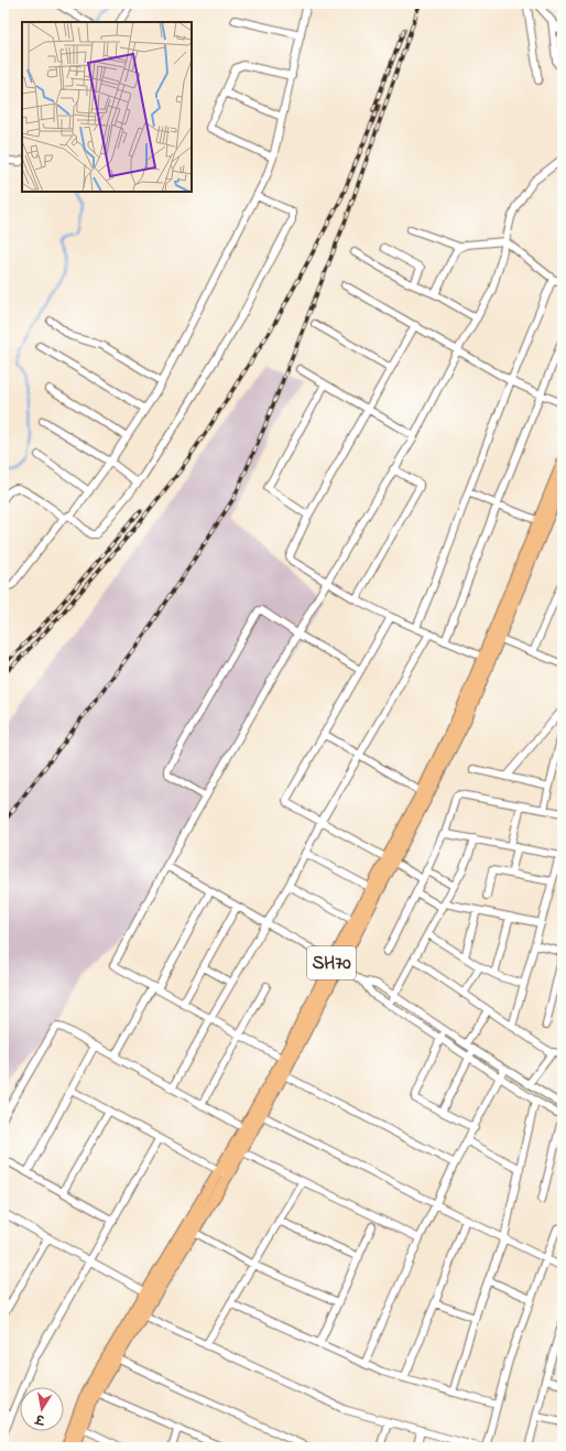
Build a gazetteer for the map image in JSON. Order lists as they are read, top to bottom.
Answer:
{
  "streets": {
    "main road": ["SH70"]
  },
  "north": "bottom"
}
